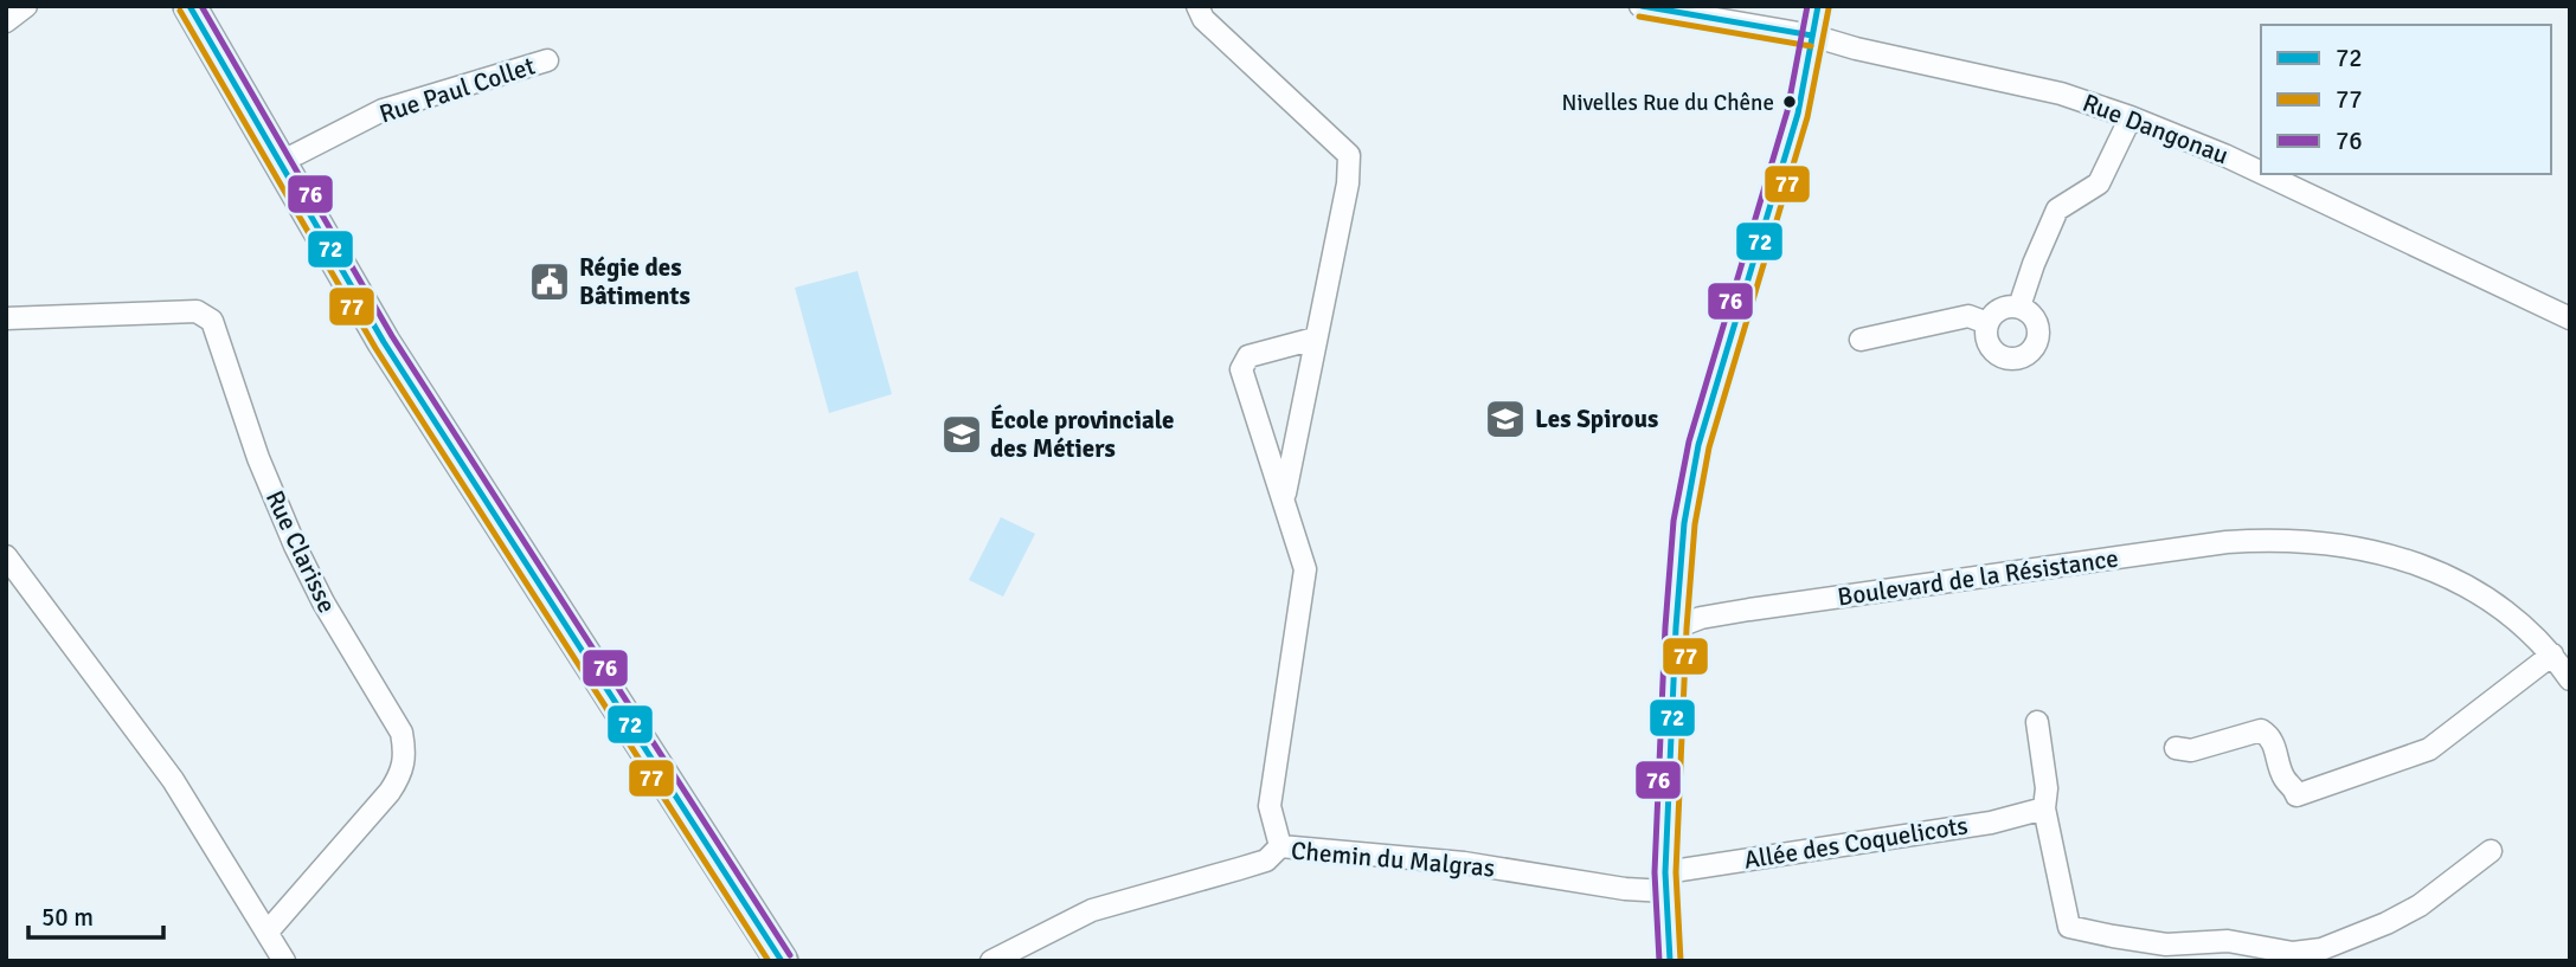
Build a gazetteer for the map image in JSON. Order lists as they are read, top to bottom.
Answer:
{
  "streets": {
    "street": [
      "Rue Paul Collet",
      "Rue Dangonau",
      "Rue Clarisse",
      "Boulevard de la Résistance",
      "Allée des Coquelicots",
      "Chemin du Malgras"
    ]
  },
  "crossings": [
    ["Allée des Coquelicots", "Chemin du Malgras"]
  ],
  "places": {
    "other": ["Nivelles Rue du Chêne"],
    "public building": ["Régie des Bâtiments"],
    "school or university": ["Les Spirous", "École provinciale des Métiers"]
  },
  "lines": ["transit line 72", "transit line 76", "transit line 77"],
  "legend": ["72", "77", "76"],
  "scale_bar": "50 m"
}
